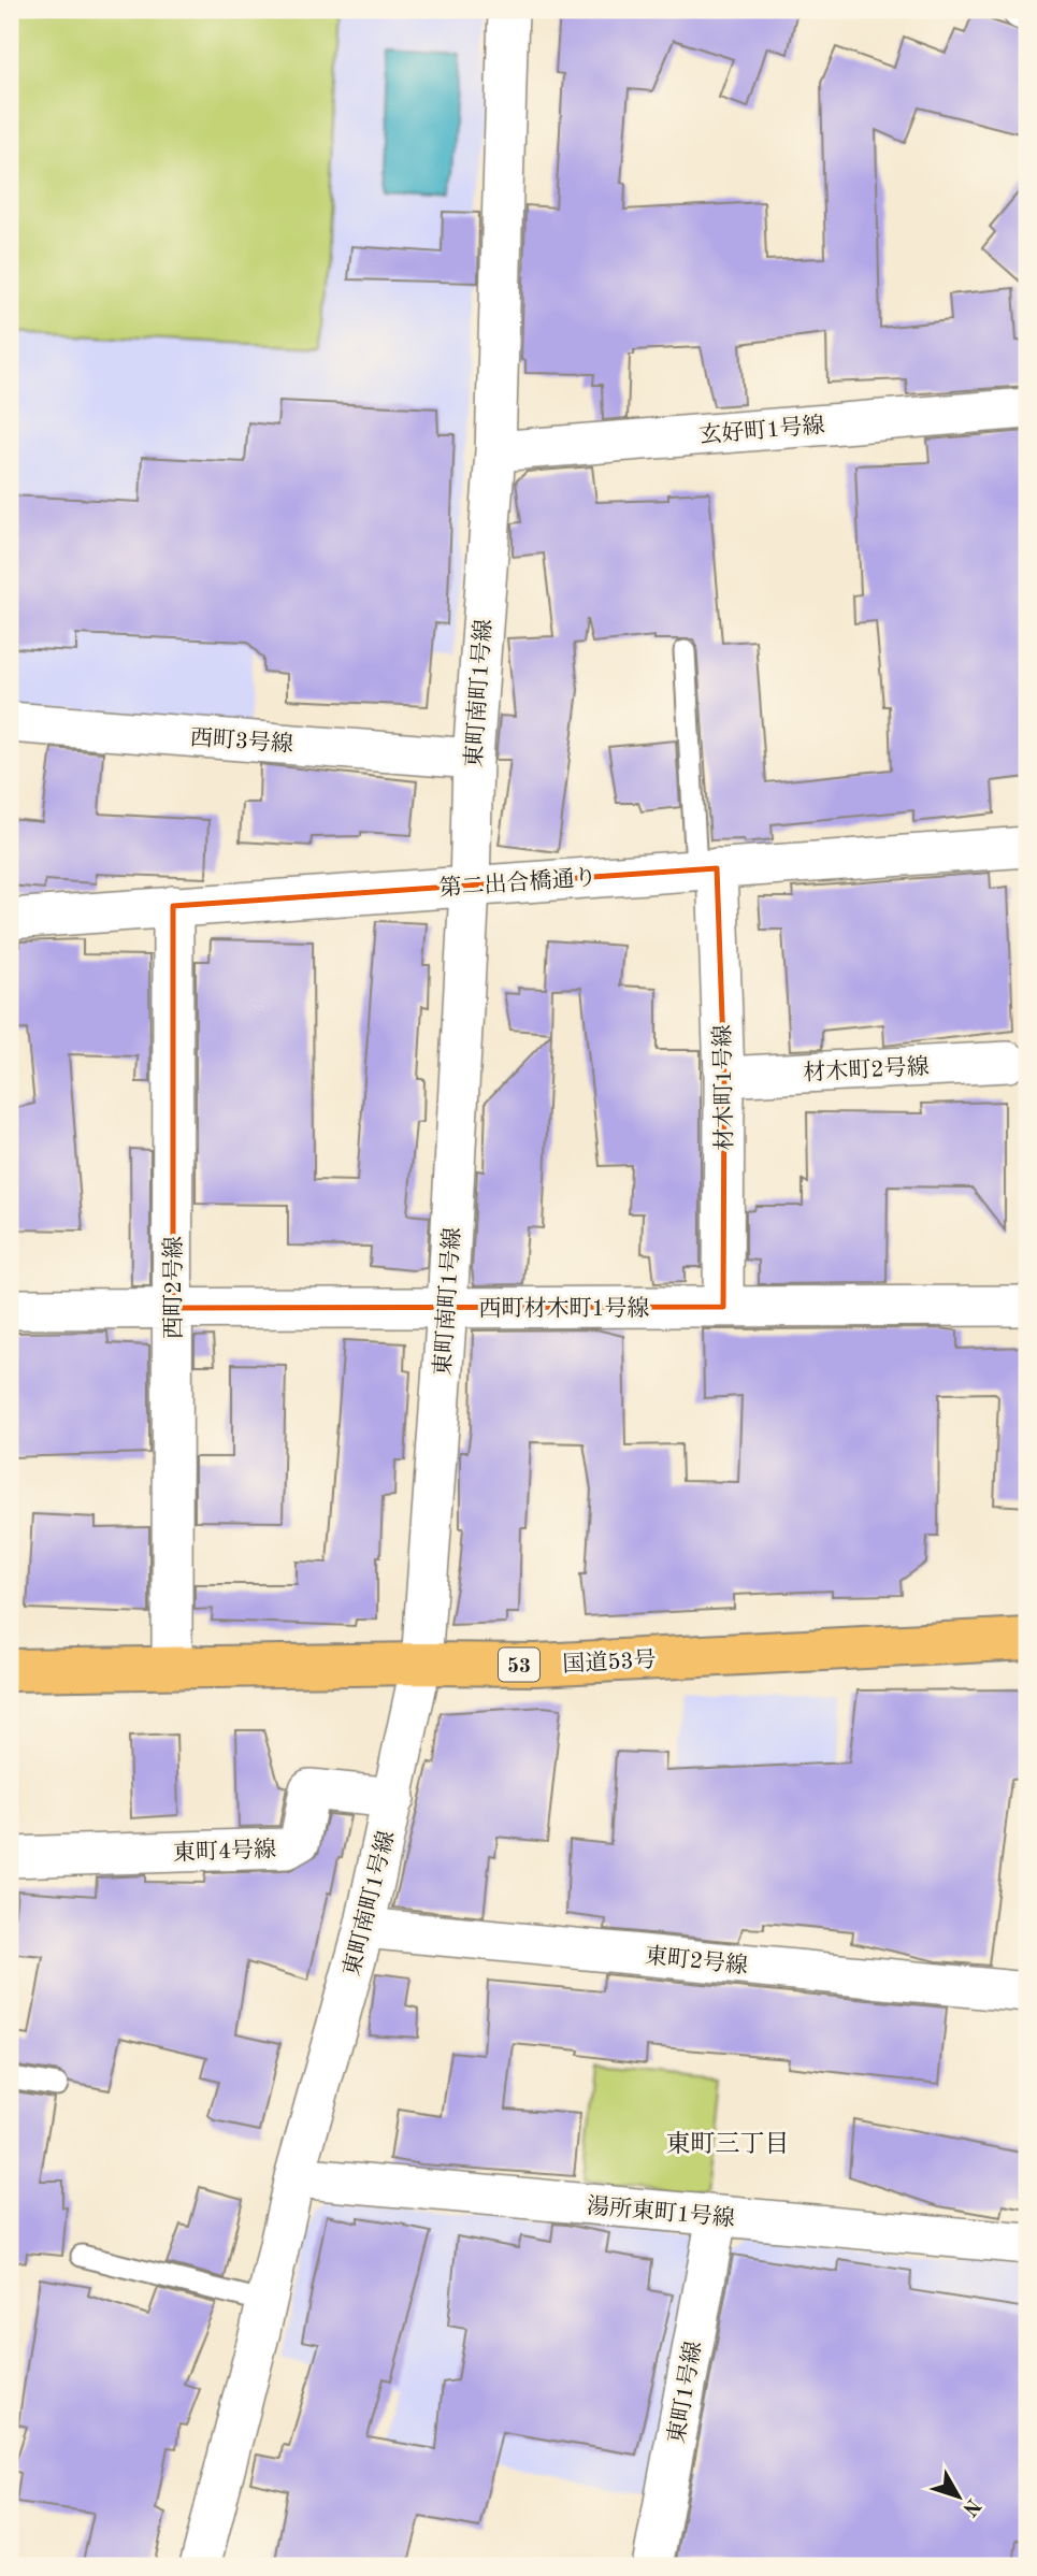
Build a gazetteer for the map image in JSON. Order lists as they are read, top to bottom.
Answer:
{
  "streets": {
    "highway": ["国道53号", "53"],
    "street": [
      "玄好町1号線",
      "東町南町1号線",
      "西町3号線",
      "第二出合橋通り",
      "材木町2号線",
      "材木町1号線",
      "西町2号線",
      "西町材木町1号線",
      "東町4号線",
      "東町2号線",
      "湯所東町1号線",
      "東町1号線"
    ]
  },
  "crossings": [
    ["玄好町1号線", "東町南町1号線"],
    ["東町南町1号線", "西町3号線"],
    ["東町南町1号線", "第二出合橋通り"],
    ["東町南町1号線", "西町材木町1号線"],
    ["東町南町1号線", "国道53号"],
    ["東町南町1号線", "東町4号線"],
    ["東町南町1号線", "東町2号線"],
    ["東町南町1号線", "湯所東町1号線"],
    ["第二出合橋通り", "材木町1号線"],
    ["第二出合橋通り", "西町2号線"],
    ["材木町2号線", "材木町1号線"],
    ["材木町1号線", "西町材木町1号線"],
    ["西町2号線", "西町材木町1号線"],
    ["西町2号線", "国道53号"],
    ["湯所東町1号線", "東町1号線"]
  ],
  "districts": ["東町三丁目"],
  "north": "bottom right"
}
